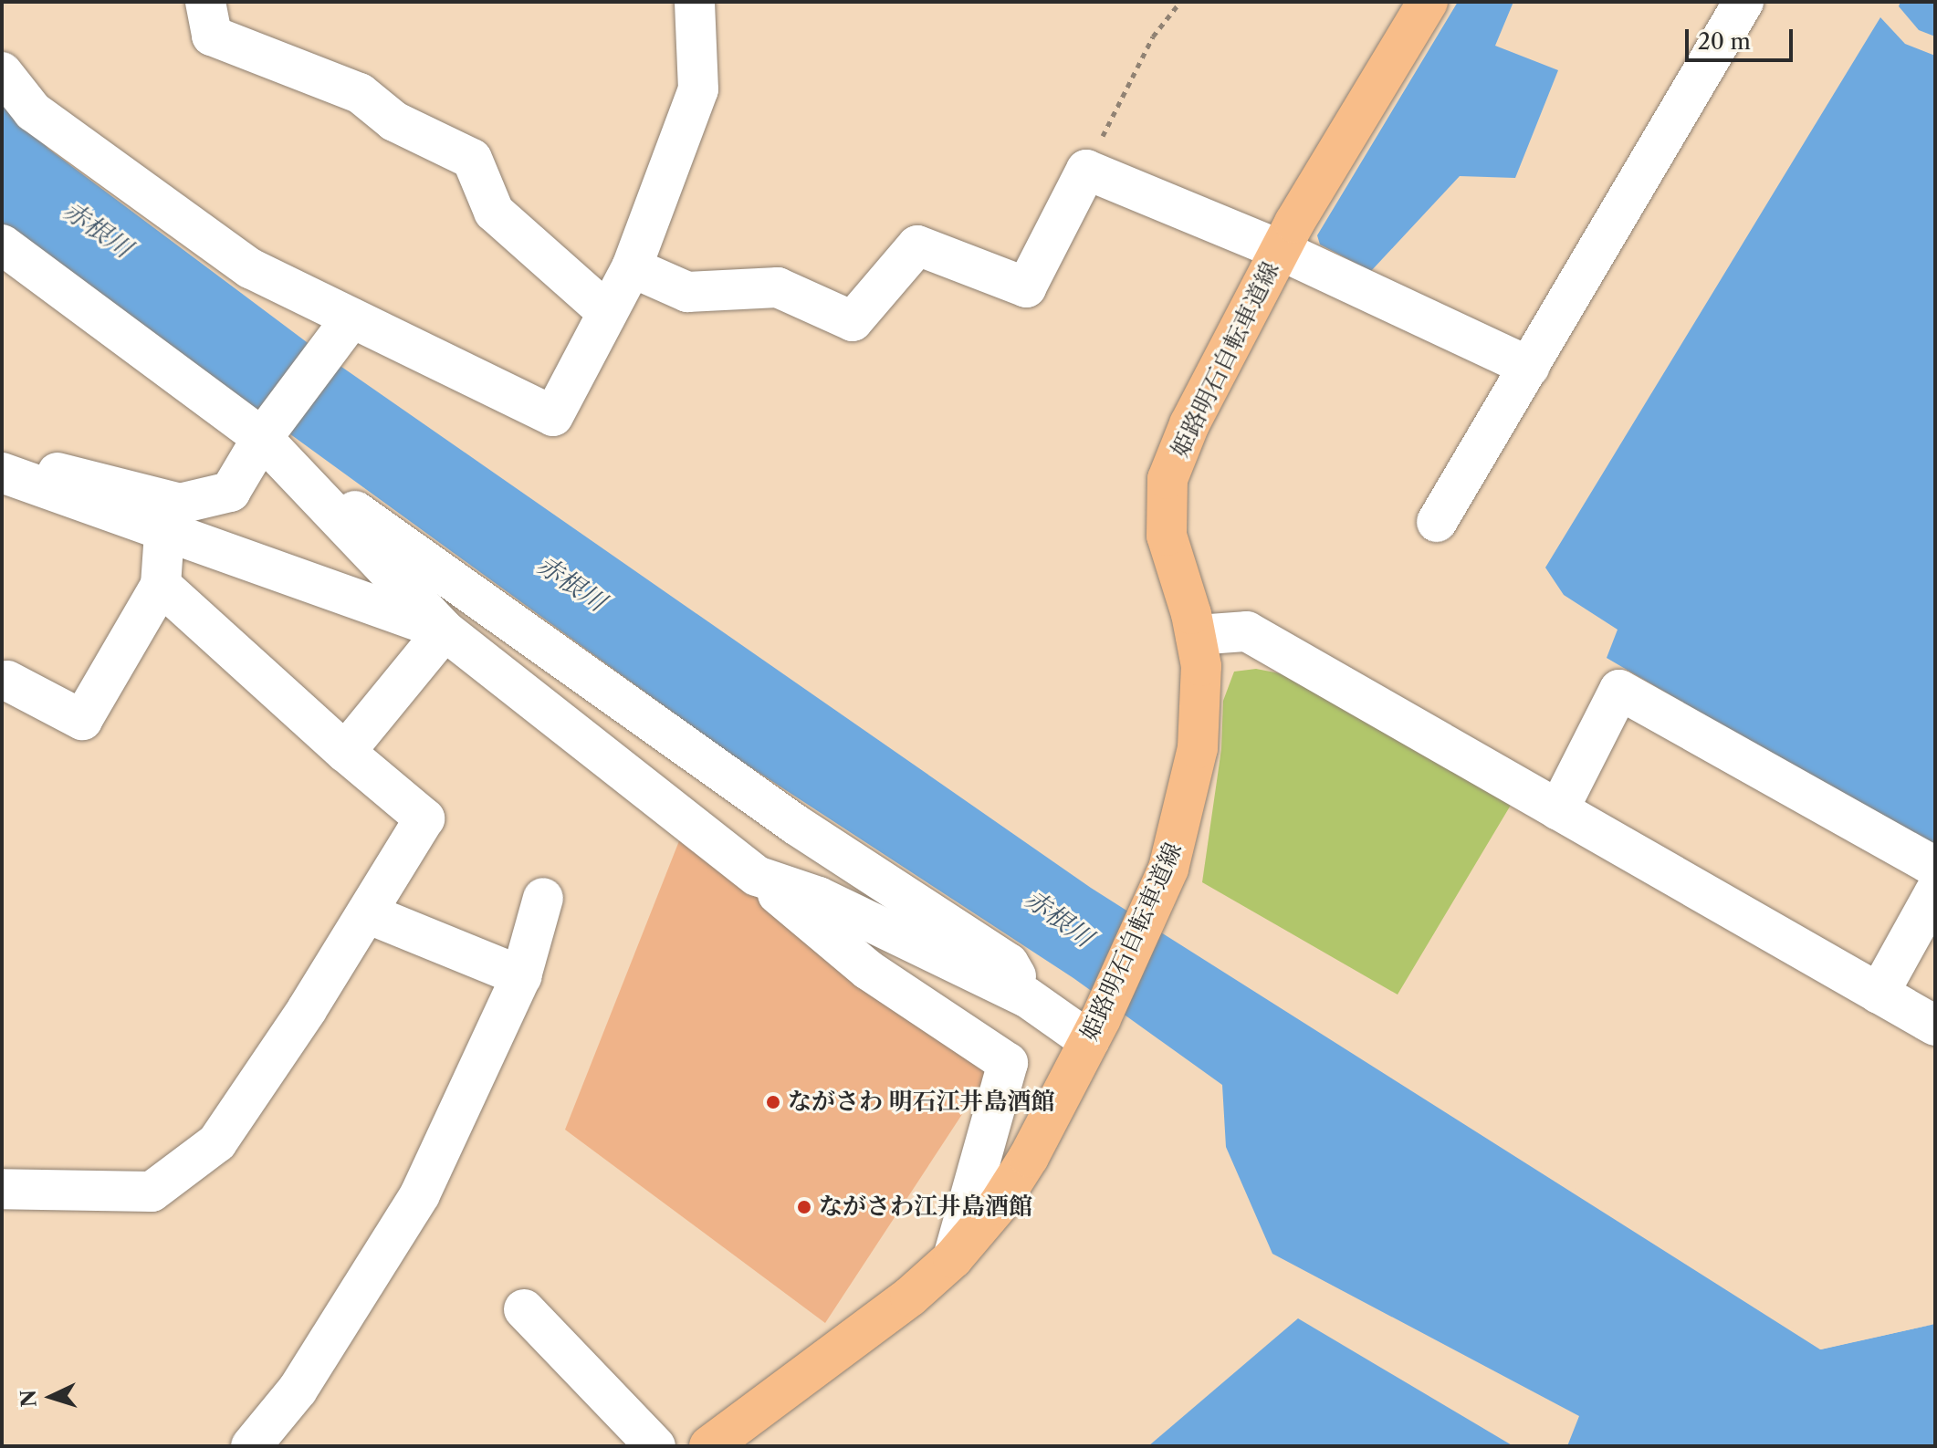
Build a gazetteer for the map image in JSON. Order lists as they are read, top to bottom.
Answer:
{
  "streets": {
    "main road": ["姫路明石自転車道線"]
  },
  "water": ["赤根川"],
  "places": ["ながさわ 明石江井島酒館", "ながさわ江井島酒館"],
  "scale_bar": "20 m",
  "north": "left"
}
